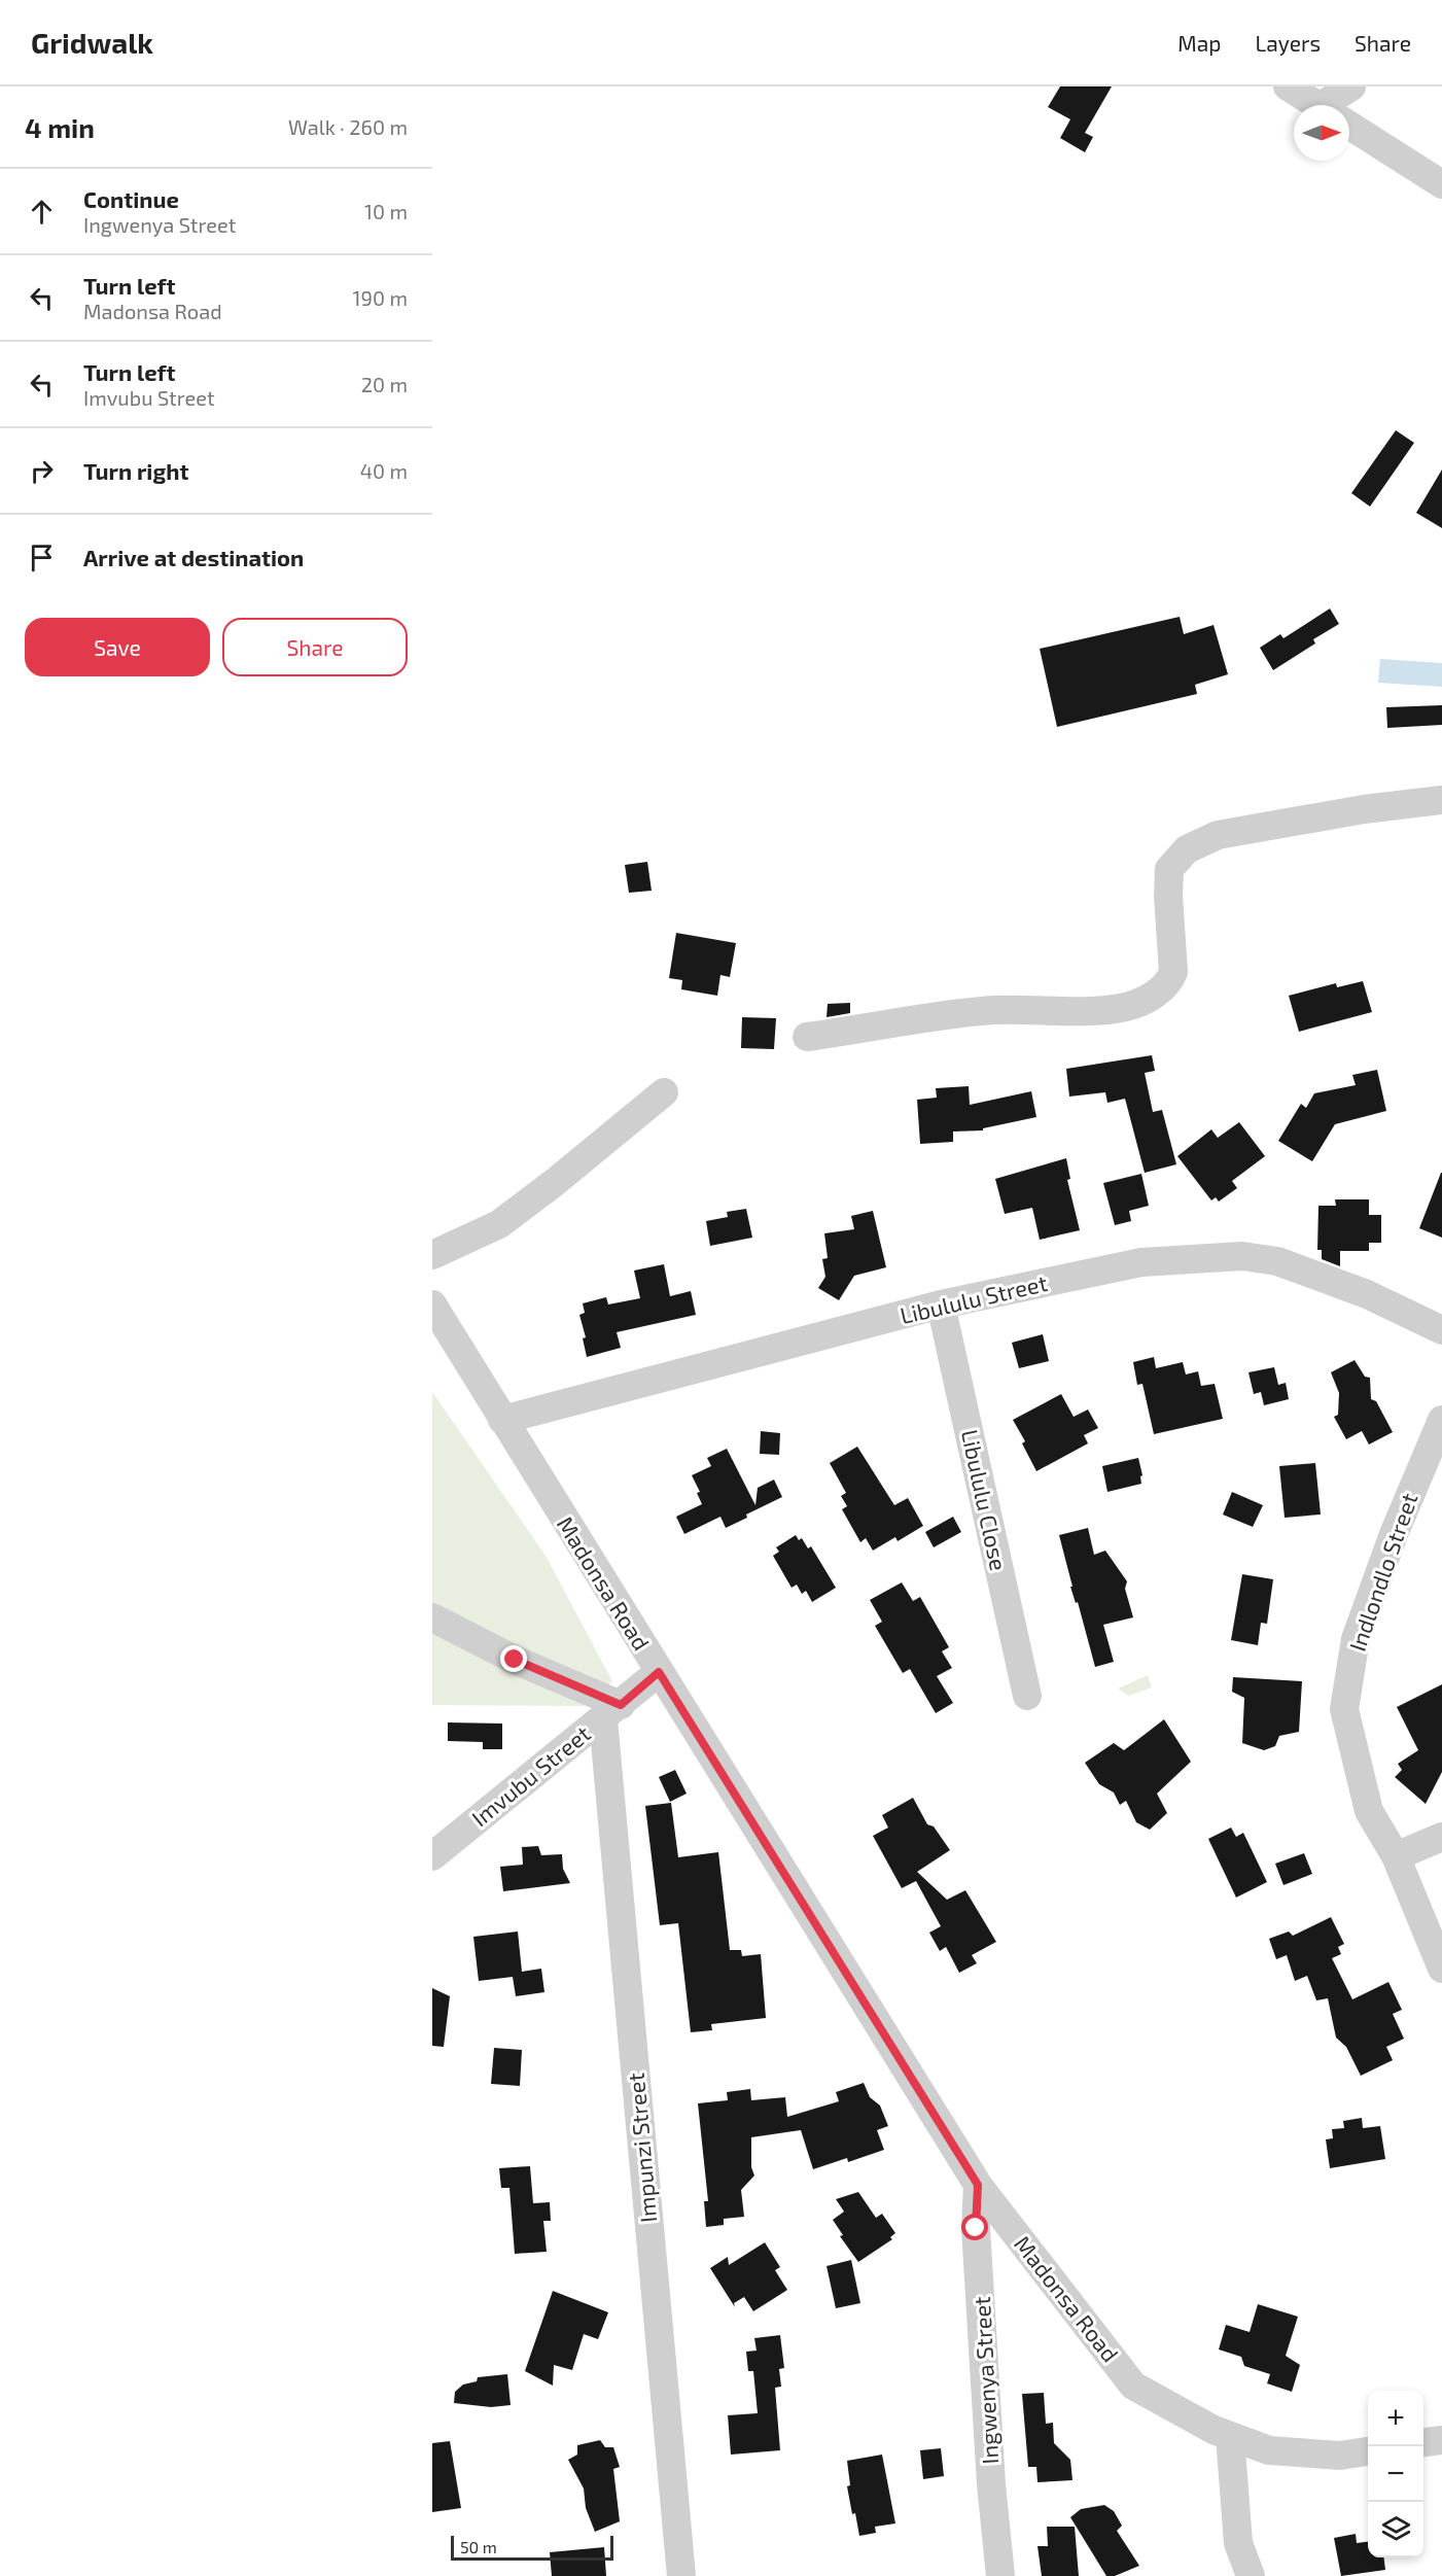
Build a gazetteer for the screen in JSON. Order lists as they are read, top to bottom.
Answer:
{
  "streets": {
    "street": [
      "Libululu Street",
      "Libululu Close",
      "Indlondlo Street",
      "Madonsa Road",
      "Imvubu Street",
      "Impunzi Street",
      "Ingwenya Street"
    ]
  },
  "crossings": [
    ["Libululu Street", "Libululu Close"],
    ["Libululu Street", "Madonsa Road"],
    ["Madonsa Road", "Imvubu Street"],
    ["Madonsa Road", "Ingwenya Street"],
    ["Imvubu Street", "Impunzi Street"]
  ],
  "scale_bar": "50 m",
  "north": "right",
  "page": {
    "header": "Gridwalk",
    "nav": ["Map", "Layers", "Share"],
    "heading": ["4 min", "Walk · 260 m"],
    "list": [
      ["Continue", "Ingwenya Street", "10 m"],
      ["Turn left", "Madonsa Road", "190 m"],
      ["Turn left", "Imvubu Street", "20 m"],
      ["Turn right", "40 m"],
      "Arrive at destination"
    ],
    "buttons": ["Save", "Share"],
    "map_buttons": ["+", "−"],
    "scale": "50 m"
  }
}
